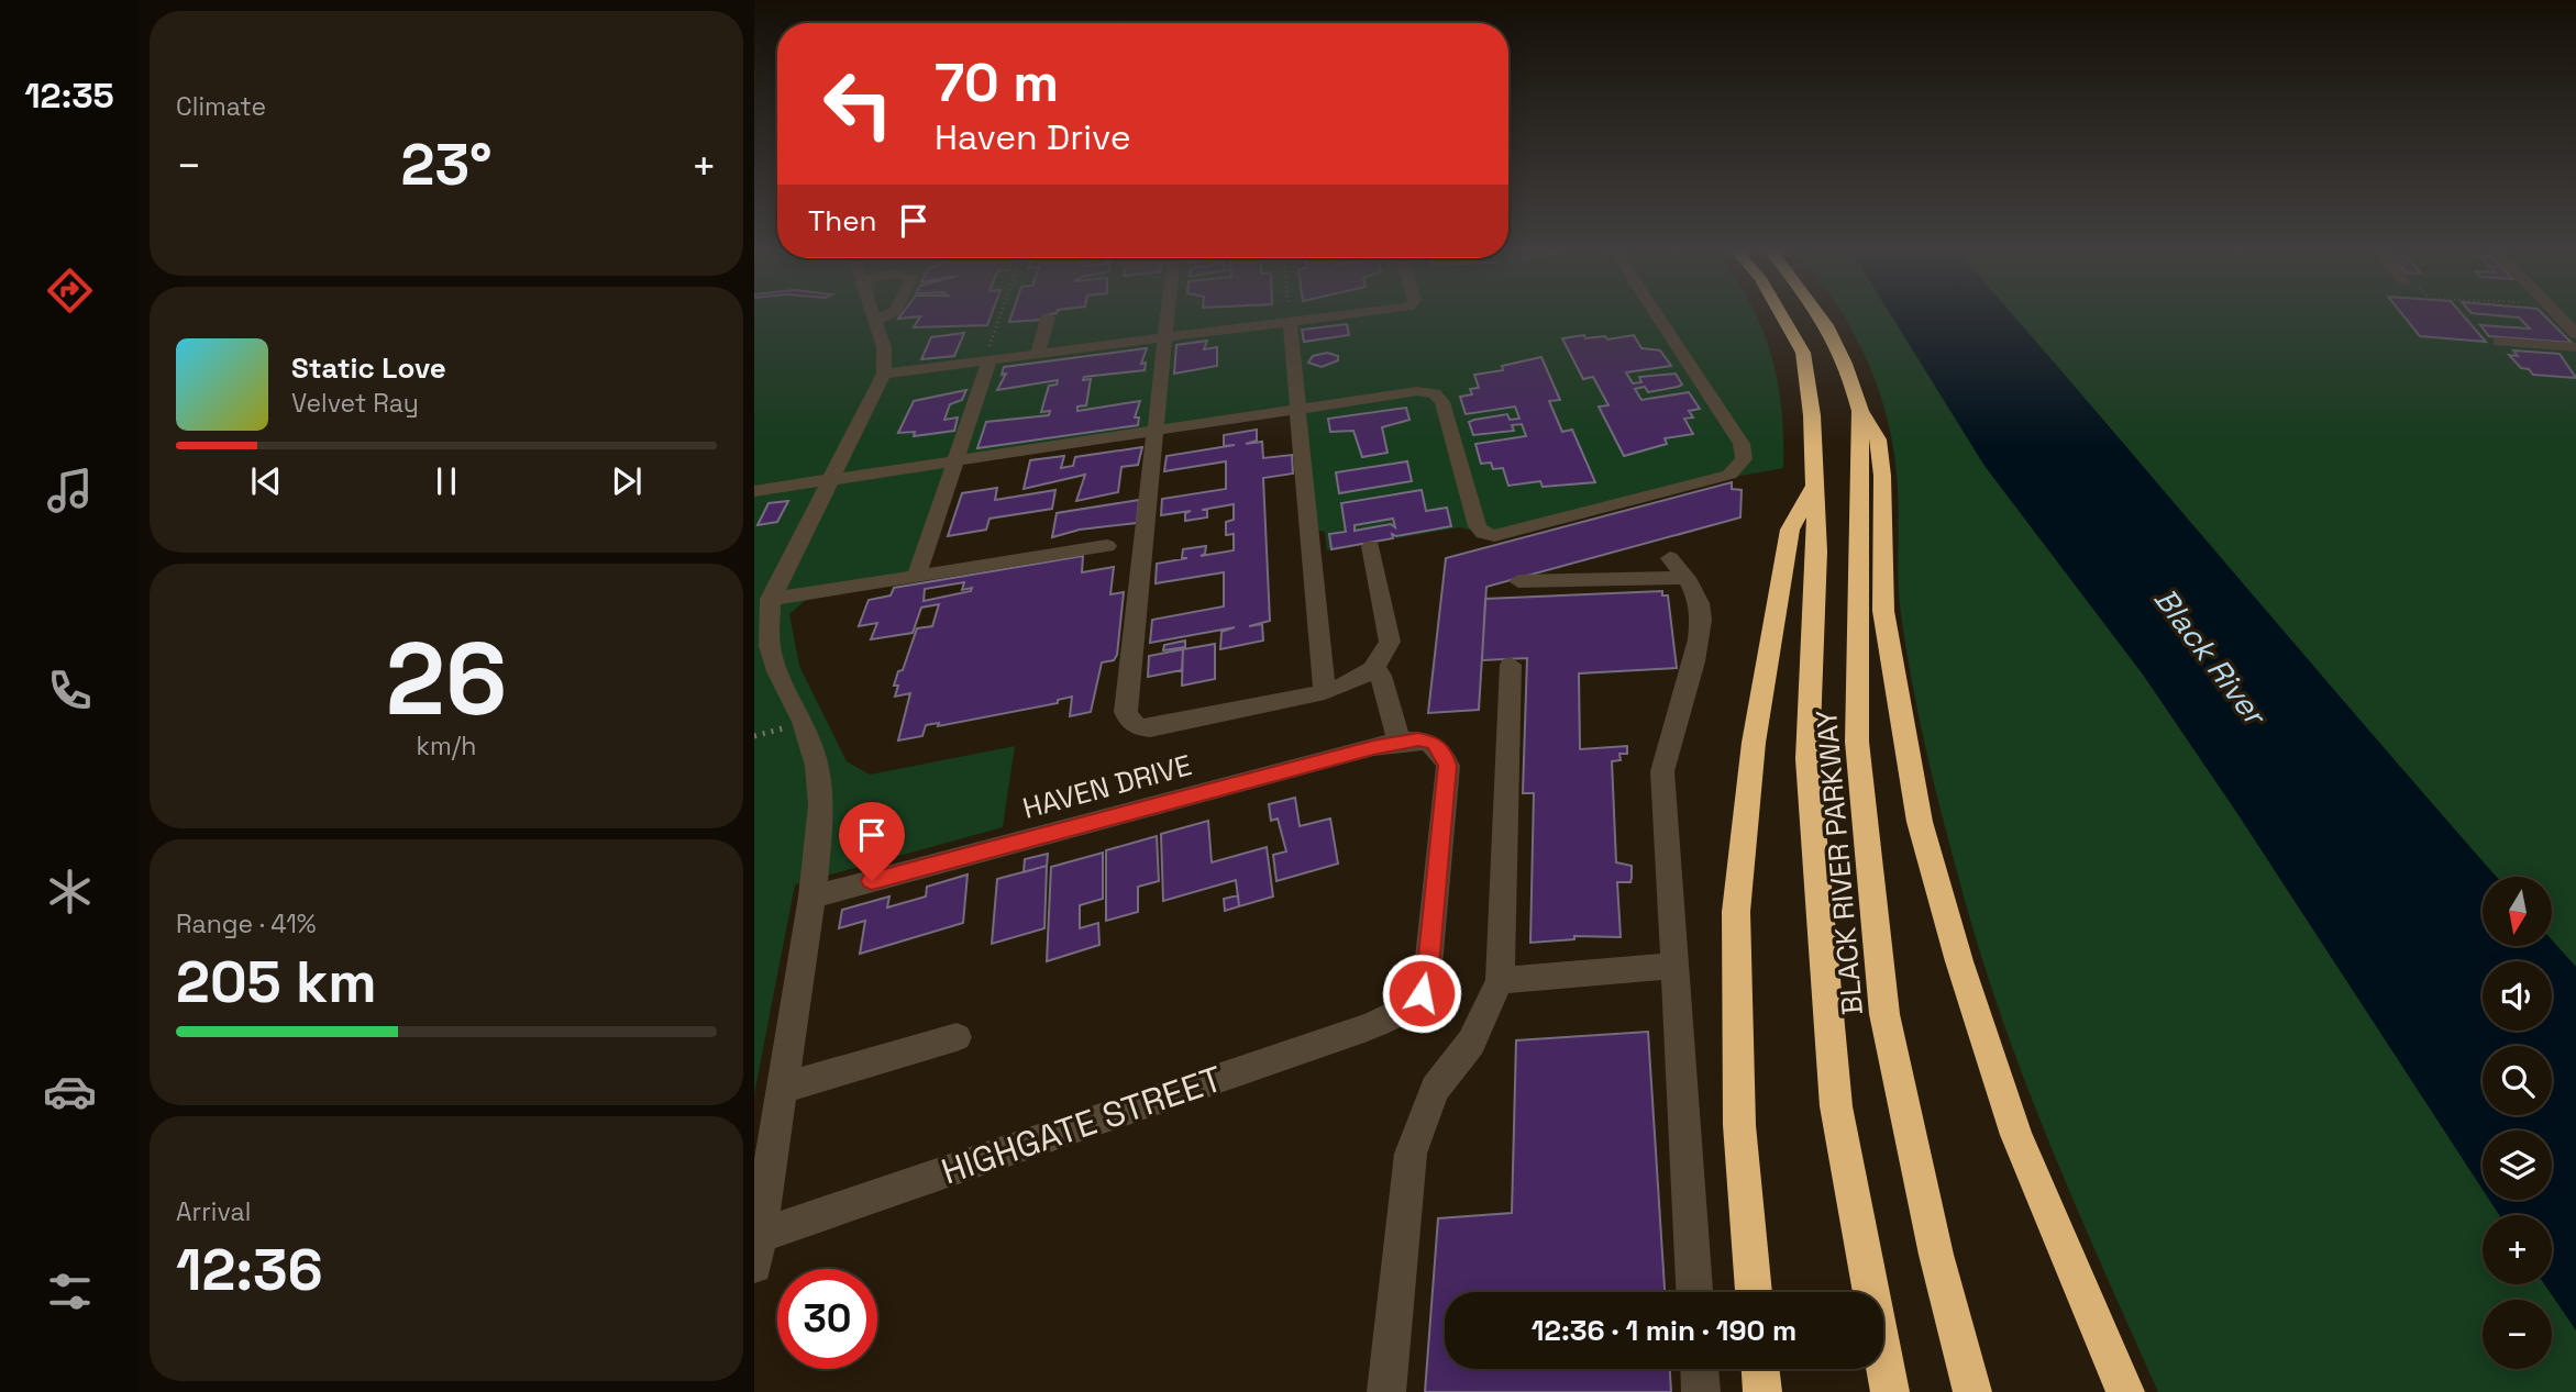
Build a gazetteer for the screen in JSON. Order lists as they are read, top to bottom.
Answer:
{
  "streets": {
    "highway": ["BLACK RIVER PARKWAY"],
    "street": ["HAVEN DRIVE", "HIGHGATE STREET"]
  },
  "crossings": [
    ["HAVEN DRIVE", "HIGHGATE STREET"]
  ],
  "water": ["Black River"],
  "north": "bottom",
  "page": {
    "tabs": "12:35",
    "tile": [
      "Climate",
      ["26", "km/h"],
      ["Range · 41%", "205 km"],
      ["Arrival", "12:36"]
    ],
    "turn": ["70 m", "Haven Drive"],
    "heat": ["−", "23°", "+"],
    "then": "Then",
    "song": ["Static Love", "Velvet Ray"],
    "map_buttons": ["+", "−"],
    "limit": "30",
    "trip": "12:36 · 1 min · 190 m"
  }
}
